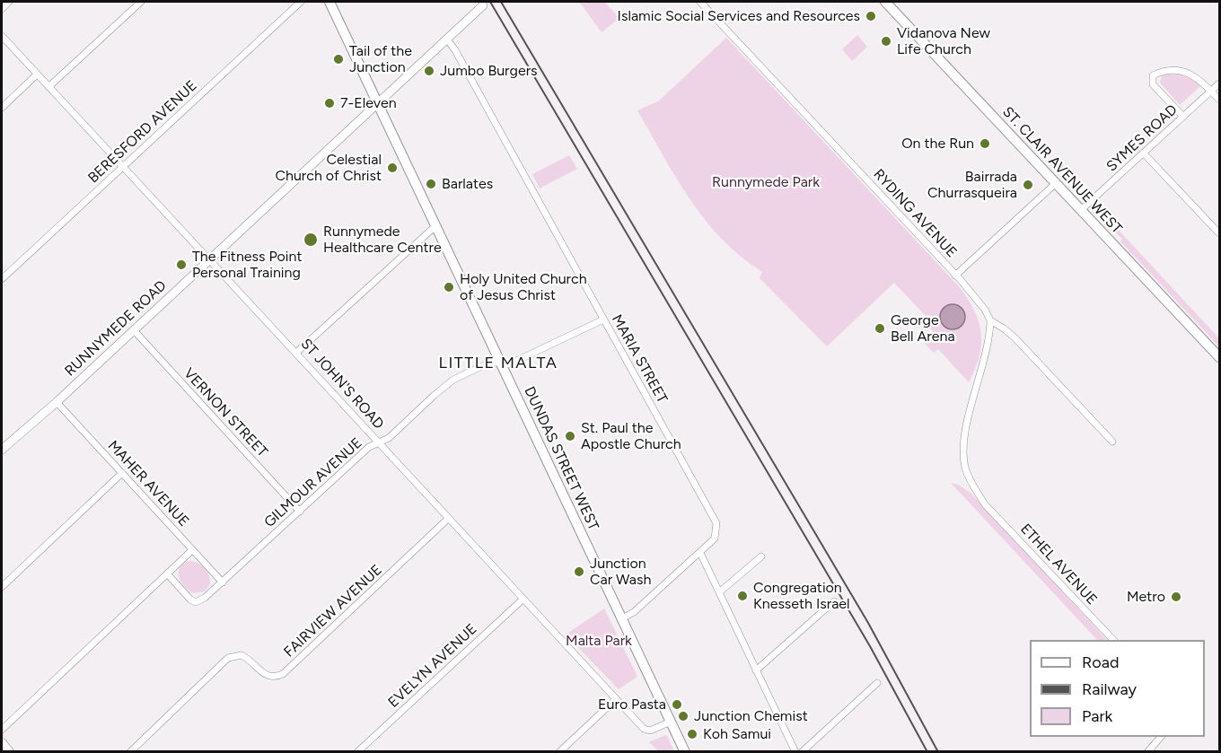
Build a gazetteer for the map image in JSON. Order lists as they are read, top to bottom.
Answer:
{
  "streets": {
    "main road": ["ST. CLAIR AVENUE WEST", "DUNDAS STREET WEST"],
    "street": [
      "BERESFORD AVENUE",
      "SYMES ROAD",
      "RYDING AVENUE",
      "RUNNYMEDE ROAD",
      "MARIA STREET",
      "ST JOHN'S ROAD",
      "VERNON STREET",
      "GILMOUR AVENUE",
      "MAHER AVENUE",
      "ETHEL AVENUE",
      "FAIRVIEW AVENUE",
      "EVELYN AVENUE"
    ]
  },
  "crossings": [
    ["BERESFORD AVENUE", "ST JOHN'S ROAD"],
    ["SYMES ROAD", "ST. CLAIR AVENUE WEST"],
    ["RYDING AVENUE", "ETHEL AVENUE"],
    ["RUNNYMEDE ROAD", "MARIA STREET"],
    ["RUNNYMEDE ROAD", "ST JOHN'S ROAD"],
    ["RUNNYMEDE ROAD", "VERNON STREET"],
    ["RUNNYMEDE ROAD", "DUNDAS STREET WEST"],
    ["RUNNYMEDE ROAD", "MAHER AVENUE"],
    ["MARIA STREET", "DUNDAS STREET WEST"],
    ["MARIA STREET", "GILMOUR AVENUE"],
    ["ST JOHN'S ROAD", "DUNDAS STREET WEST"],
    ["ST JOHN'S ROAD", "GILMOUR AVENUE"],
    ["ST JOHN'S ROAD", "FAIRVIEW AVENUE"],
    ["ST JOHN'S ROAD", "EVELYN AVENUE"],
    ["VERNON STREET", "GILMOUR AVENUE"],
    ["DUNDAS STREET WEST", "GILMOUR AVENUE"],
    ["GILMOUR AVENUE", "MAHER AVENUE"]
  ],
  "districts": ["LITTLE MALTA"],
  "parks": ["Runnymede Park", "Malta Park"],
  "places": [
    "Islamic Social Services and Resources",
    "Vidanova New Life Church",
    "Tail of the Junction",
    "Jumbo Burgers",
    "7-Eleven",
    "On the Run",
    "Celestial Church of Christ",
    "Barlates",
    "Bairrada Churrasqueira",
    "Runnymede Healthcare Centre",
    "The Fitness Point Personal Training",
    "Holy United Church of Jesus Christ",
    "George Bell Arena",
    "St. Paul the Apostle Church",
    "Junction Car Wash",
    "Congregation Knesseth Israel",
    "Metro",
    "Euro Pasta",
    "Junction Chemist",
    "Koh Samui"
  ],
  "legend": ["Road", "Railway", "Park"]
}
